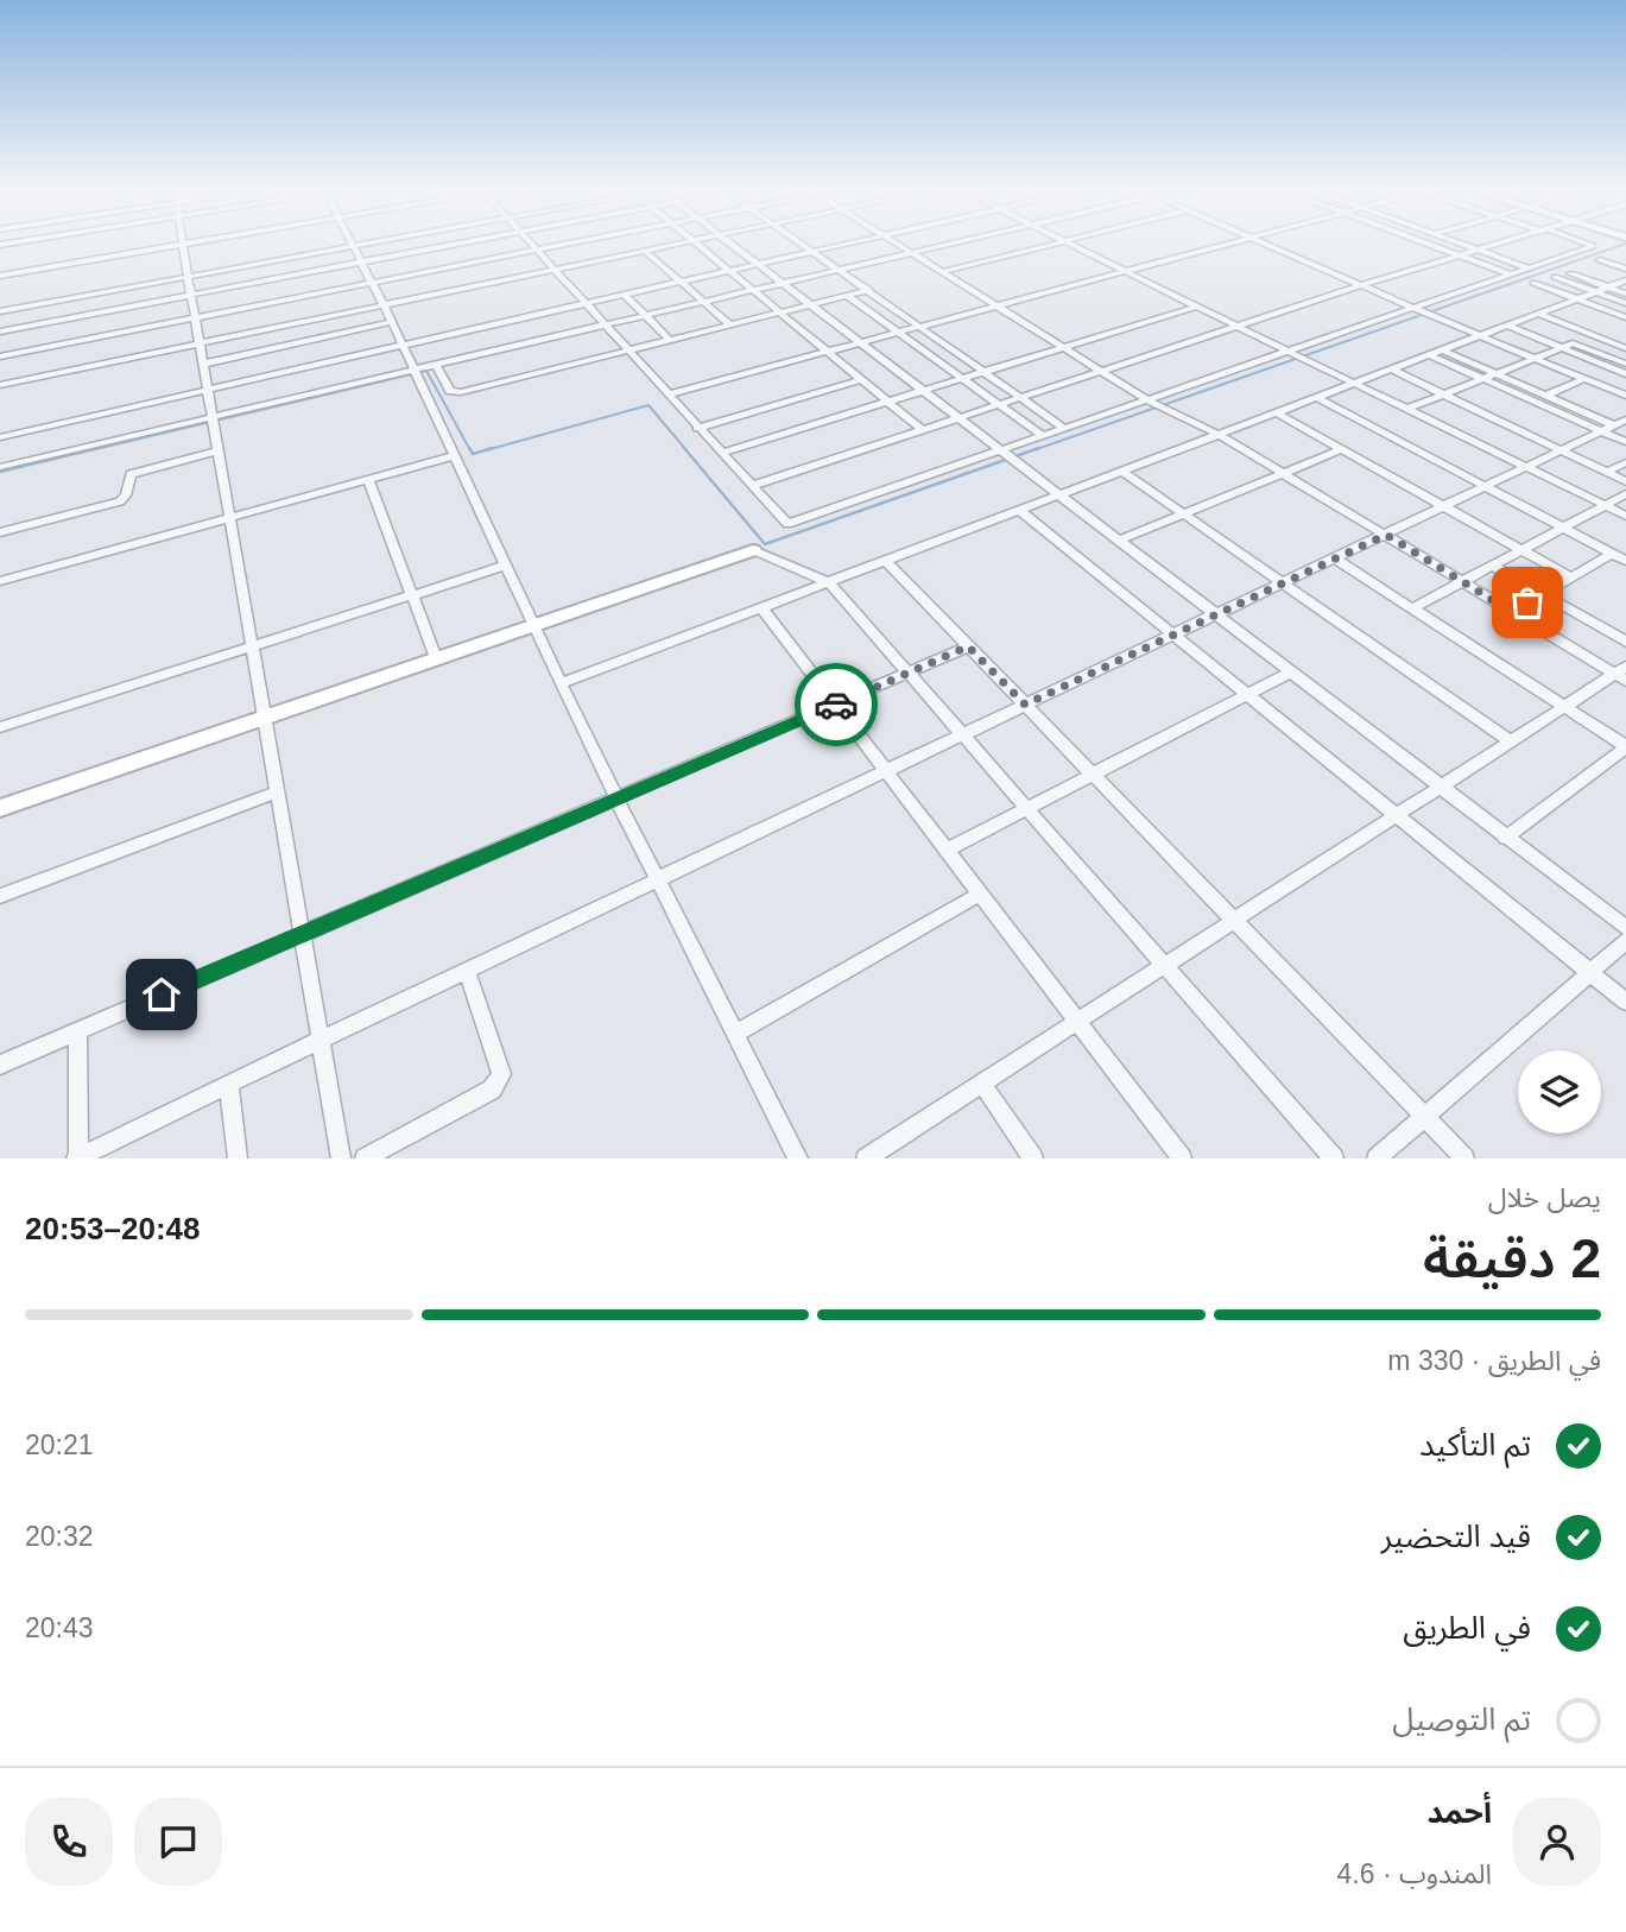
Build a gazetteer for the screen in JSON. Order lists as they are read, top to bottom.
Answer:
{
  "page": {
    "heading": ["2 دقيقة", "يصل خلال", "20:48–20:53"],
    "panel": ["أحمد", "المندوب · 4.6"],
    "bar": "في الطريق · 330 m",
    "list": [
      ["تم التأكيد", "20:21"],
      ["قيد التحضير", "20:32"],
      ["في الطريق", "20:43"],
      "تم التوصيل"
    ]
  }
}
